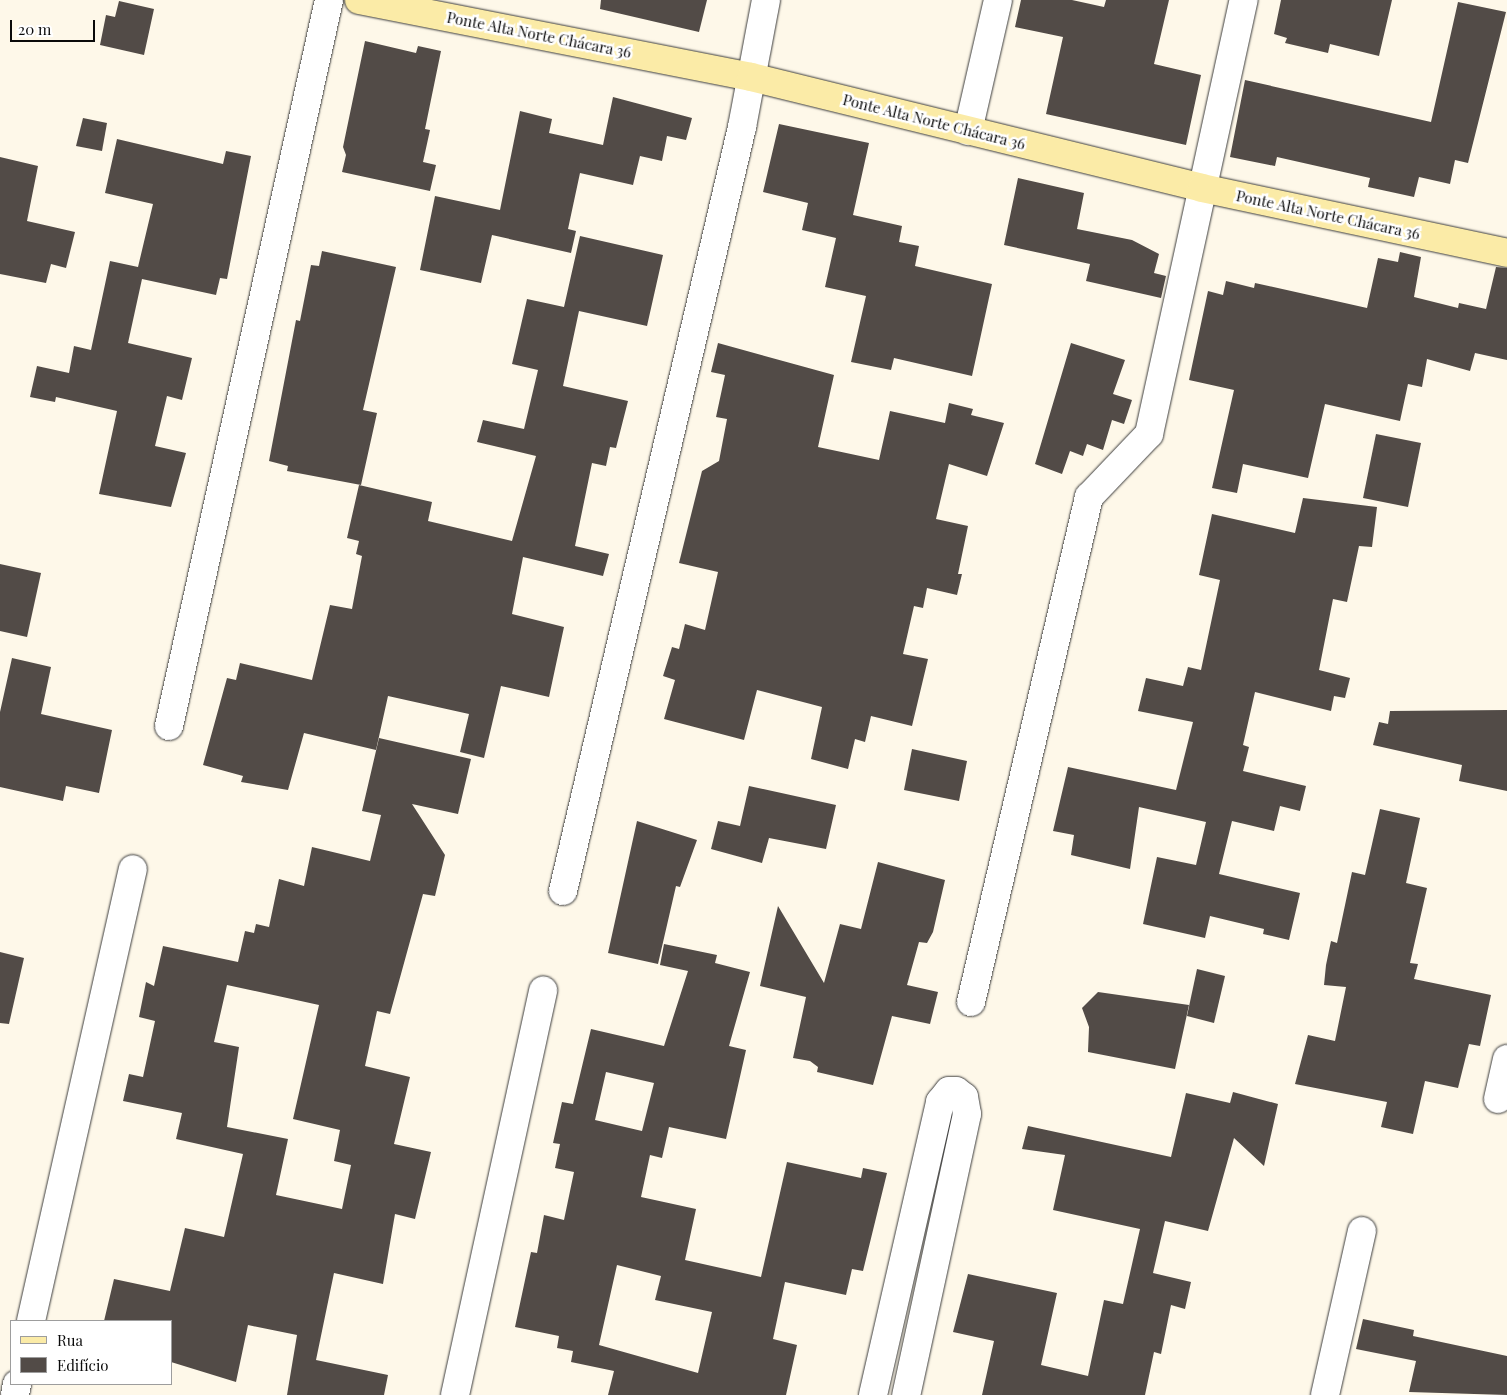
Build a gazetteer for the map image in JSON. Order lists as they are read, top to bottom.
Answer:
{
  "streets": {
    "street": ["Ponte Alta Norte Chácara 36"]
  },
  "legend": ["Rua", "Edifício"],
  "scale_bar": "20 m"
}
